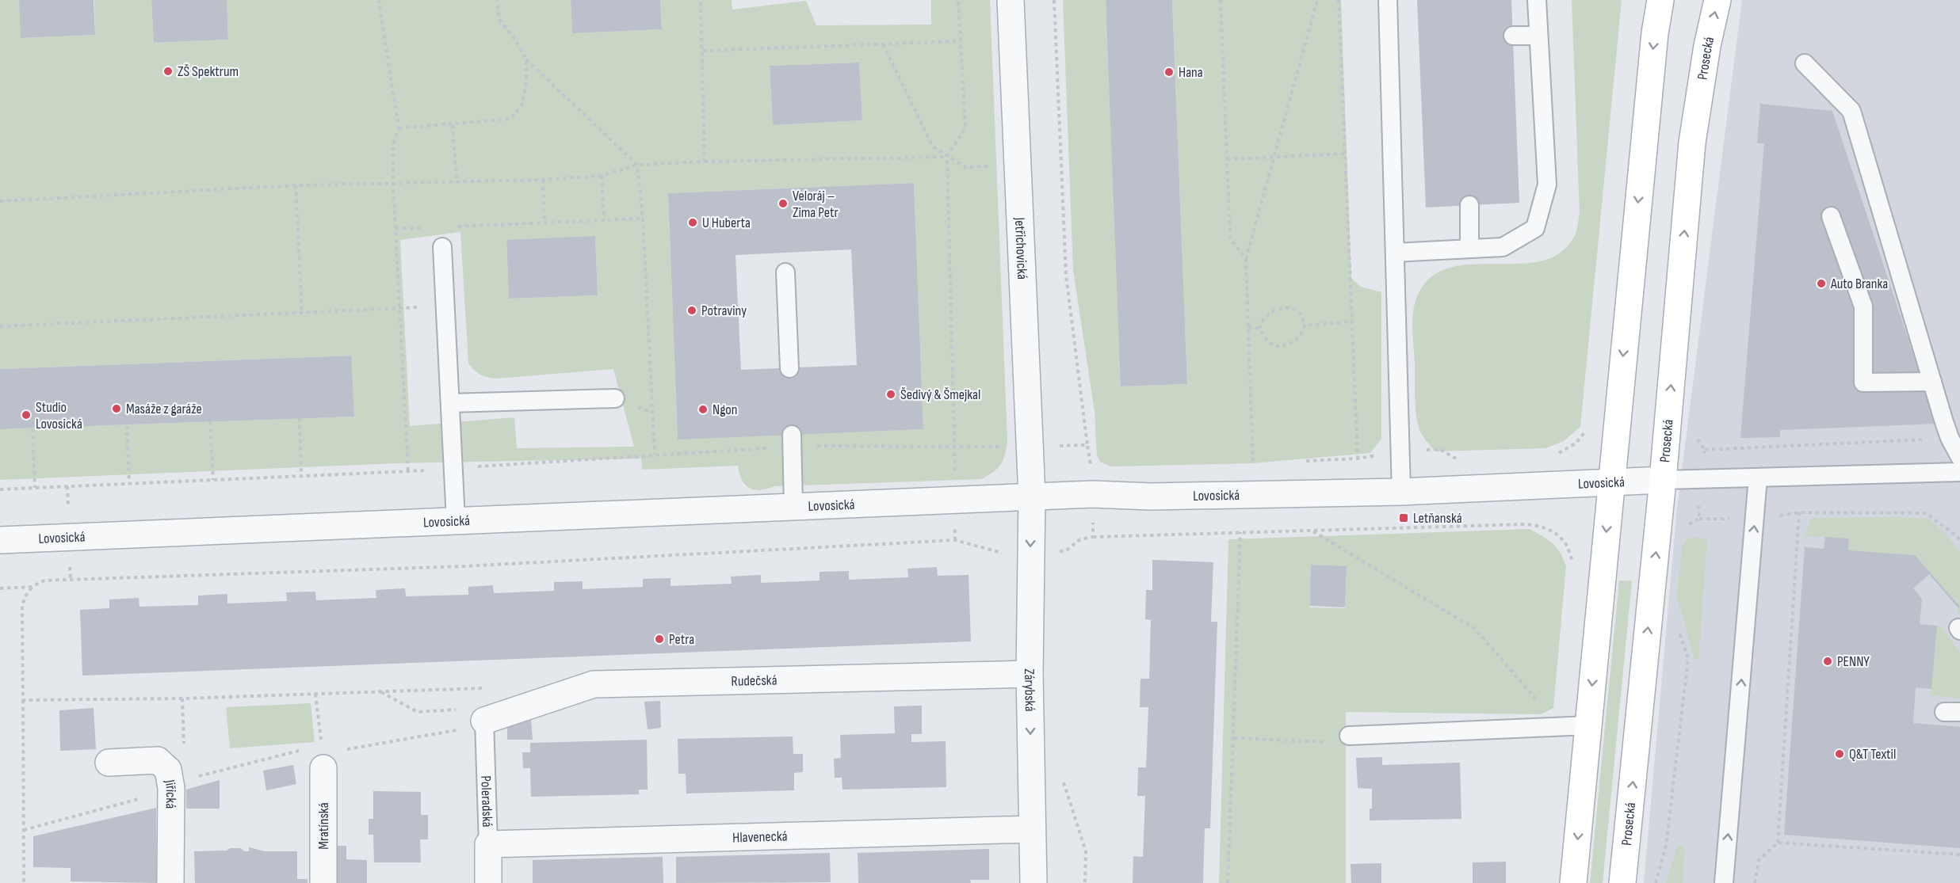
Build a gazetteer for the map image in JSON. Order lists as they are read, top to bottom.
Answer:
{
  "streets": {
    "main road": ["Prosecká"],
    "street": [
      "Jetřichovická",
      "Lovosická",
      "Rudečská",
      "Zárybská",
      "Jiřická",
      "Poleradská",
      "Mratínská",
      "Hlavenecká"
    ]
  },
  "crossings": [
    ["Prosecká", "Lovosická"],
    ["Jetřichovická", "Lovosická"],
    ["Jetřichovická", "Zárybská"],
    ["Lovosická", "Zárybská"],
    ["Rudečská", "Zárybská"],
    ["Rudečská", "Poleradská"],
    ["Zárybská", "Hlavenecká"],
    ["Poleradská", "Hlavenecká"]
  ],
  "one_way": ["Zárybská"],
  "places": {
    "other": [
      "ZŠ Spektrum",
      "Hana",
      "Veloráj – Zima Petr",
      "U Huberta",
      "Auto Branka",
      "Potraviny",
      "Šedivý & Šmejkal",
      "Masáže z garáže",
      "Ngon",
      "Studio Lovosická",
      "Petra",
      "PENNY",
      "Q&T Textil"
    ],
    "transit": ["Letňanská"]
  }
}
